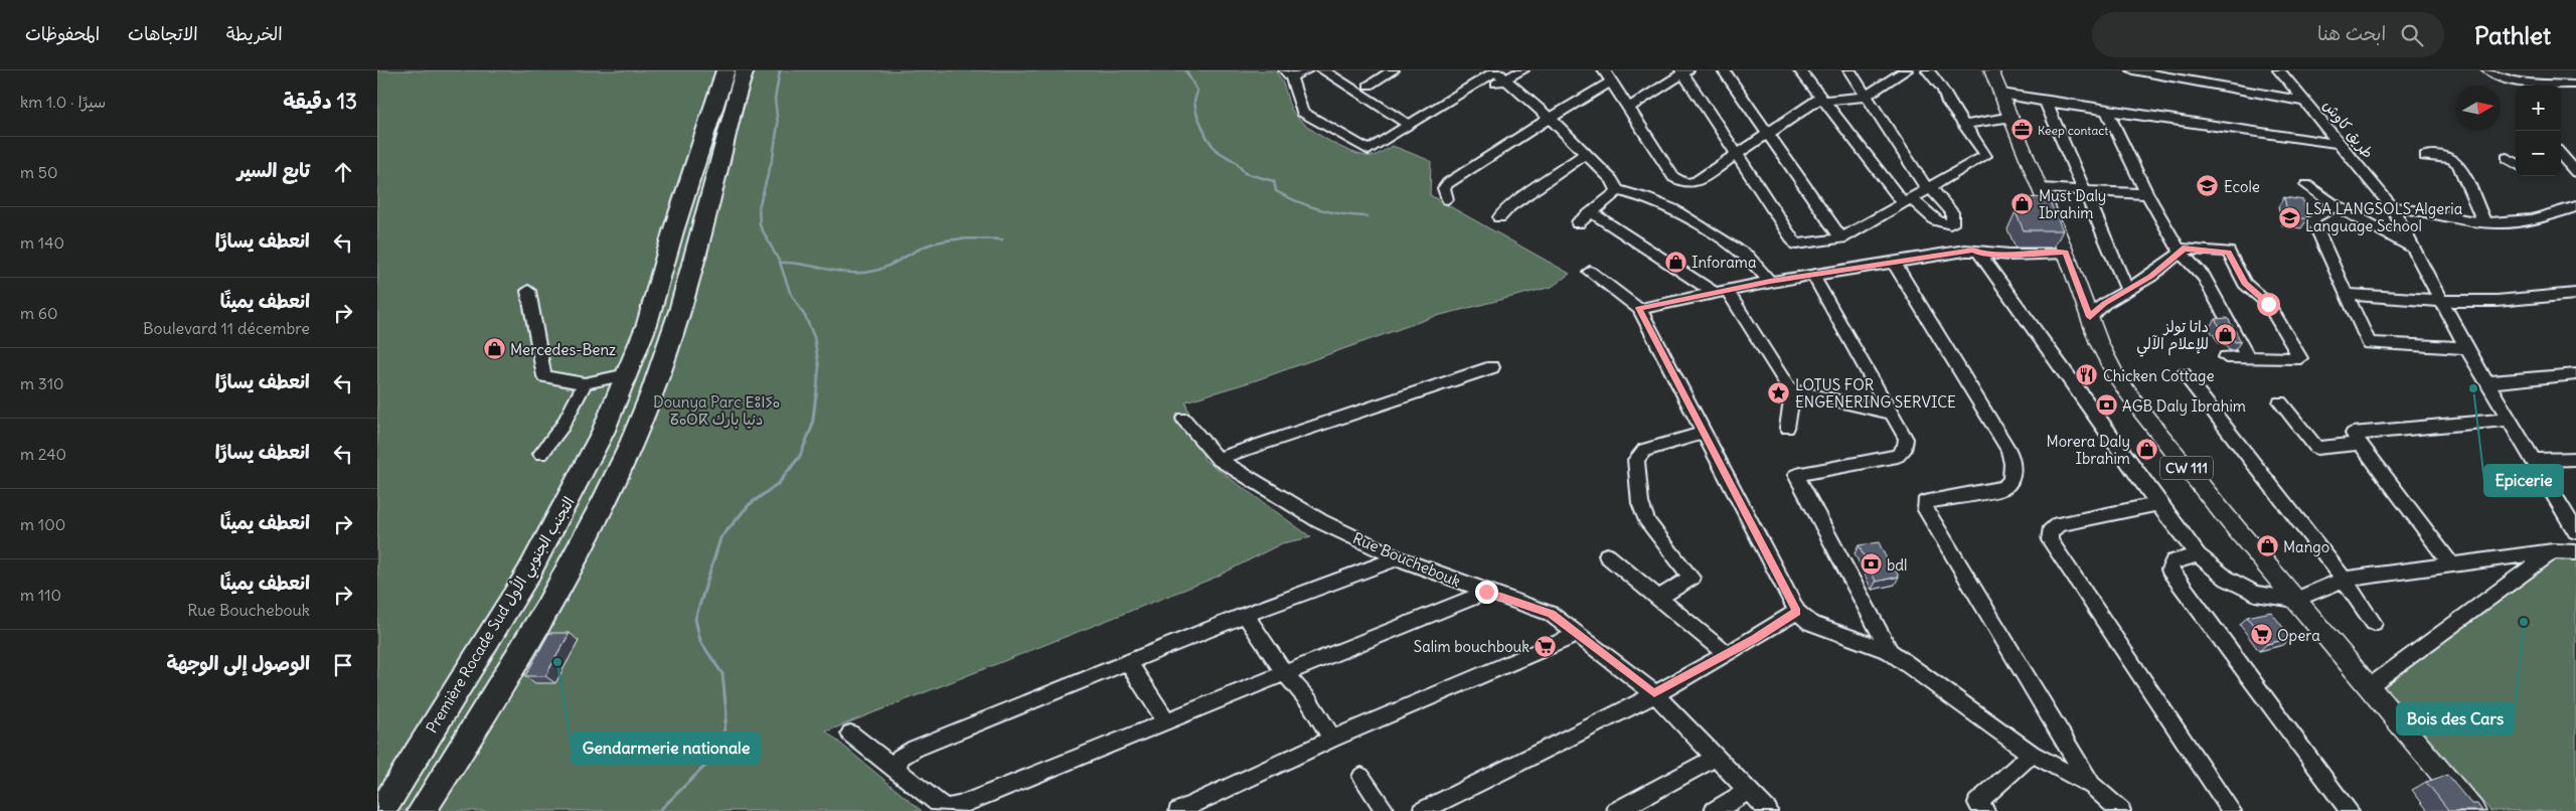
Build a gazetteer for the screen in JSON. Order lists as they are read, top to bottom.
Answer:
{
  "streets": {
    "highway": ["Première Rocade Sud التجنب الجنوبي الأول"],
    "main road": ["CW 111"],
    "street": ["طريق كاوش", "Rue Bouchebouk"]
  },
  "parks": ["Dounya Parc ⴹⵓⵏⵢⴰ ⵒⴰⵔⴽ دنيا بارك"],
  "places": {
    "office": ["Keep contact"],
    "school or university": ["Ecole", "LSA LANGSOLS Algeria Language School"],
    "shop": [
      "Must Daly Ibrahim",
      "Inforama",
      "داتا تولز للإعلام الآلي",
      "Mercedes-Benz",
      "Morera Daly Ibrahim",
      "Mango"
    ],
    "restaurant": ["Chicken Cottage"],
    "other": ["Epicerie", "Bois des Cars", "Gendarmerie nationale"],
    "place": ["LOTUS FOR ENGENERING SERVICE"],
    "bank": ["AGB Daly Ibrahim", "bdl"],
    "supermarket": ["Opera", "Salim bouchbouk"]
  },
  "north": "right",
  "page": {
    "header": "Pathlet",
    "search": "ابحث هنا",
    "nav": ["الخريطة", "الاتجاهات", "المحفوظات"],
    "heading": ["13 دقيقة", "سيرًا · 1.0 km"],
    "map_buttons": ["+", "−"],
    "list": [
      ["تابع السير", "50 m"],
      ["انعطف يسارًا", "140 m"],
      ["انعطف يمينًا", "Boulevard 11 décembre", "60 m"],
      ["انعطف يسارًا", "310 m"],
      ["انعطف يسارًا", "240 m"],
      ["انعطف يمينًا", "100 m"],
      ["انعطف يمينًا", "Rue Bouchebouk", "110 m"],
      "الوصول إلى الوجهة"
    ]
  }
}
